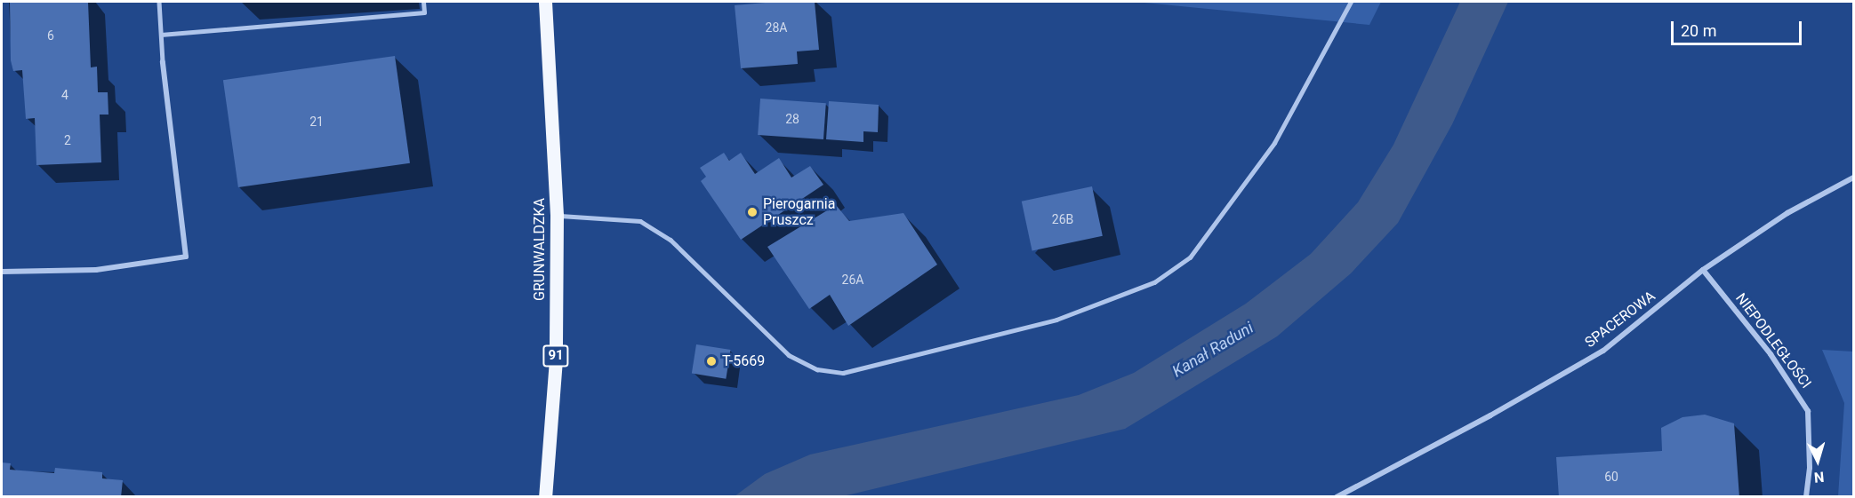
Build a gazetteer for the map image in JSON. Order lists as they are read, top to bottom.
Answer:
{
  "streets": {
    "main road": ["GRUNWALDZKA", "91"],
    "street": ["SPACEROWA", "NIEPODLEGŁOŚCI"]
  },
  "crossings": [
    ["SPACEROWA", "NIEPODLEGŁOŚCI"]
  ],
  "water": ["Kanał Raduni"],
  "places": ["Pierogarnia Pruszcz", "T-5669"],
  "house_numbers": [
    "28A",
    "6",
    "4",
    "28",
    "21",
    "2",
    "26B",
    "26A",
    "60"
  ],
  "scale_bar": "20 m",
  "north": "bottom"
}
